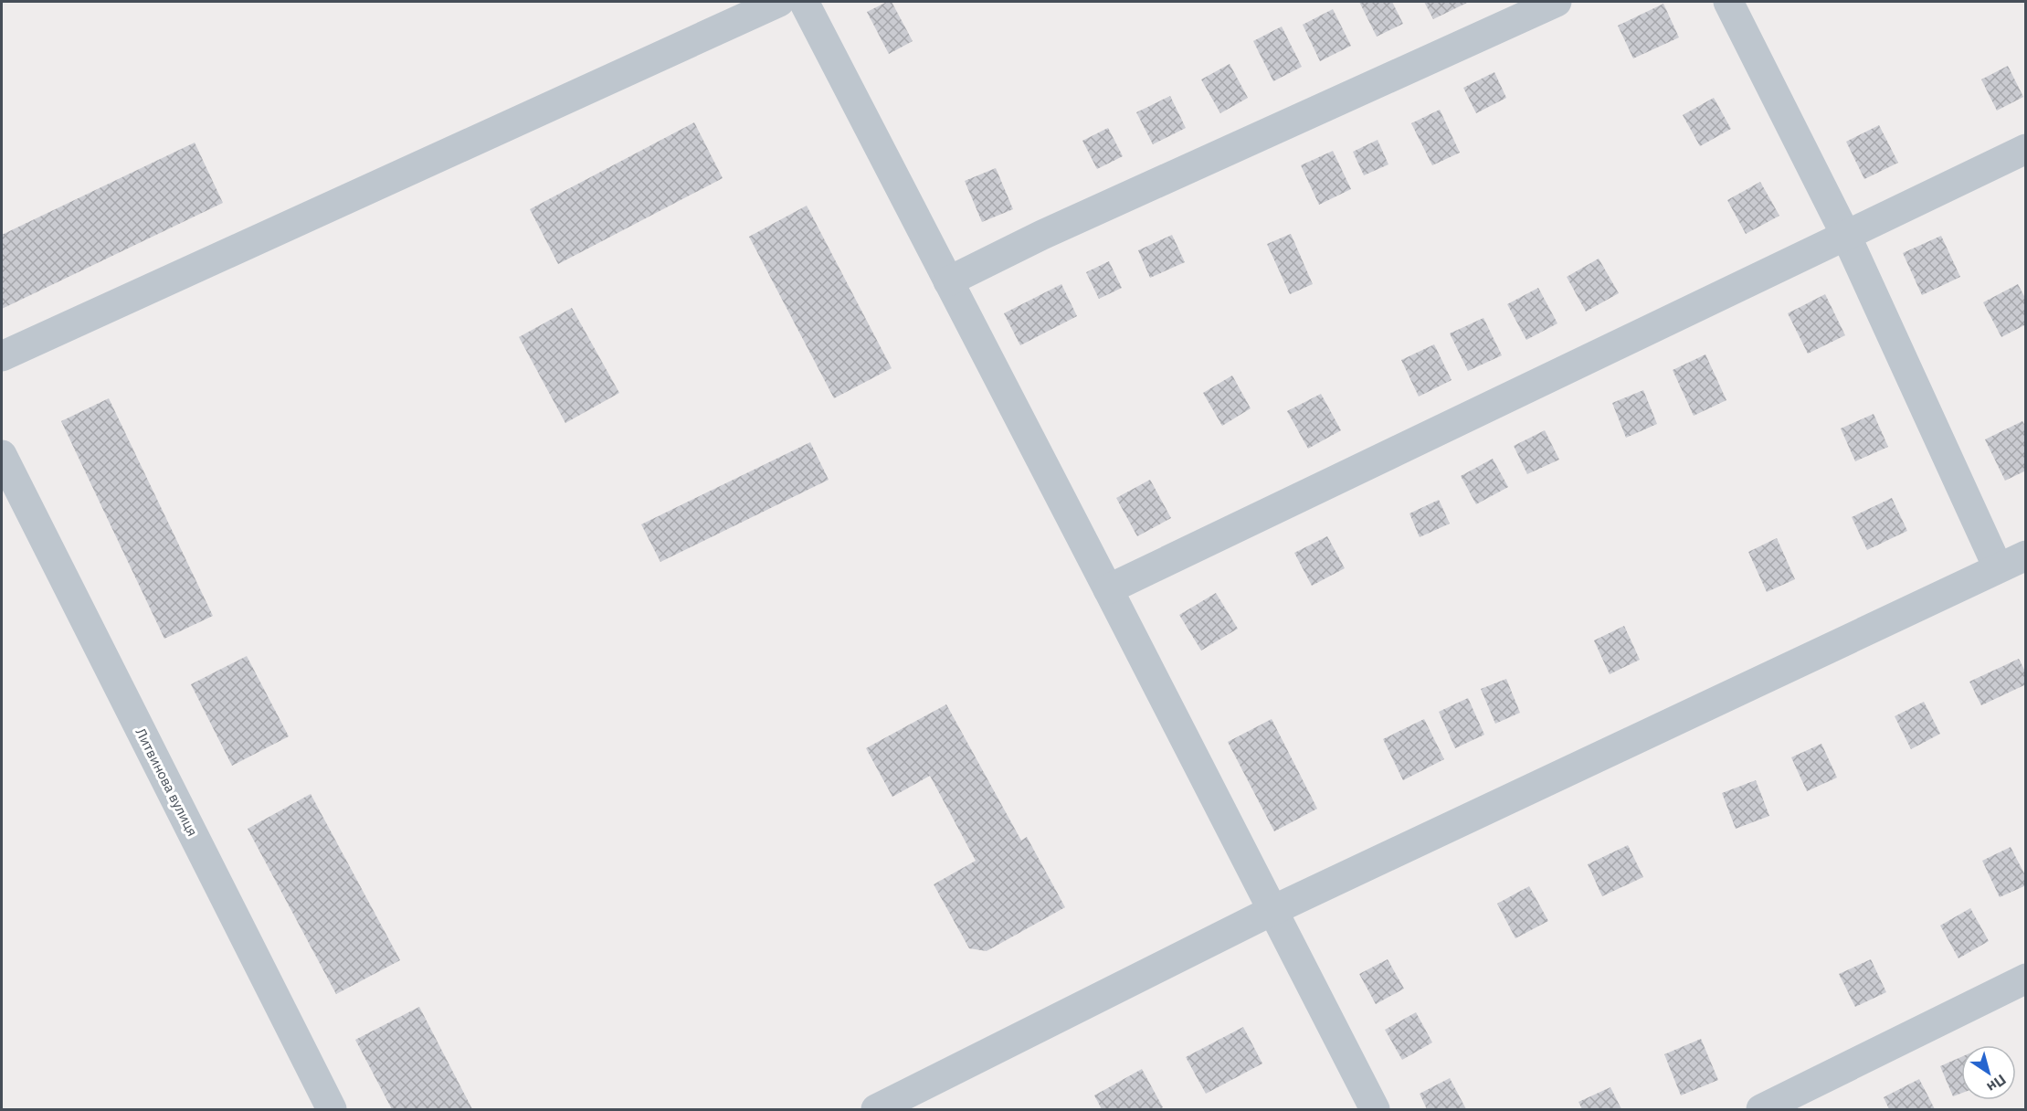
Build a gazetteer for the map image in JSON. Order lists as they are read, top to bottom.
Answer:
{
  "streets": {
    "street": ["Литвинова вулиця"]
  },
  "north": "bottom right"
}
